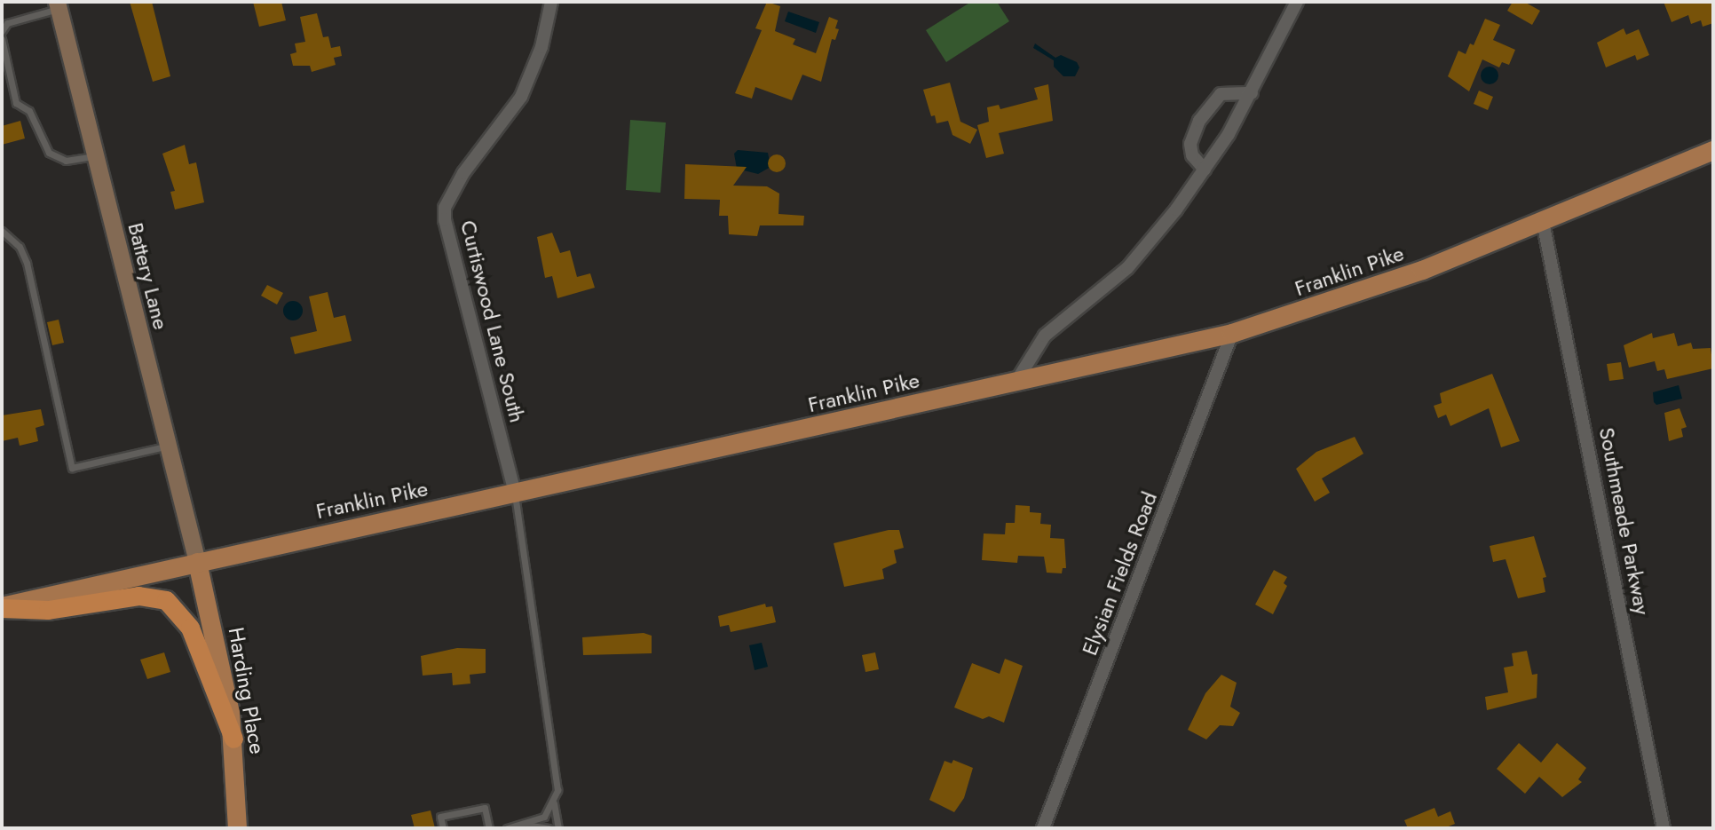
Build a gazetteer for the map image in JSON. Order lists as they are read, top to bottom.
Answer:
{
  "streets": {
    "main road": ["Franklin Pike", "Battery Lane", "Harding Place"],
    "street": ["Curtiswood Lane South", "Southmeade Parkway", "Elysian Fields Road"]
  },
  "crossings": [
    ["Franklin Pike", "Battery Lane"],
    ["Franklin Pike", "Curtiswood Lane South"],
    ["Franklin Pike", "Southmeade Parkway"],
    ["Franklin Pike", "Elysian Fields Road"],
    ["Franklin Pike", "Harding Place"],
    ["Battery Lane", "Harding Place"]
  ]
}
